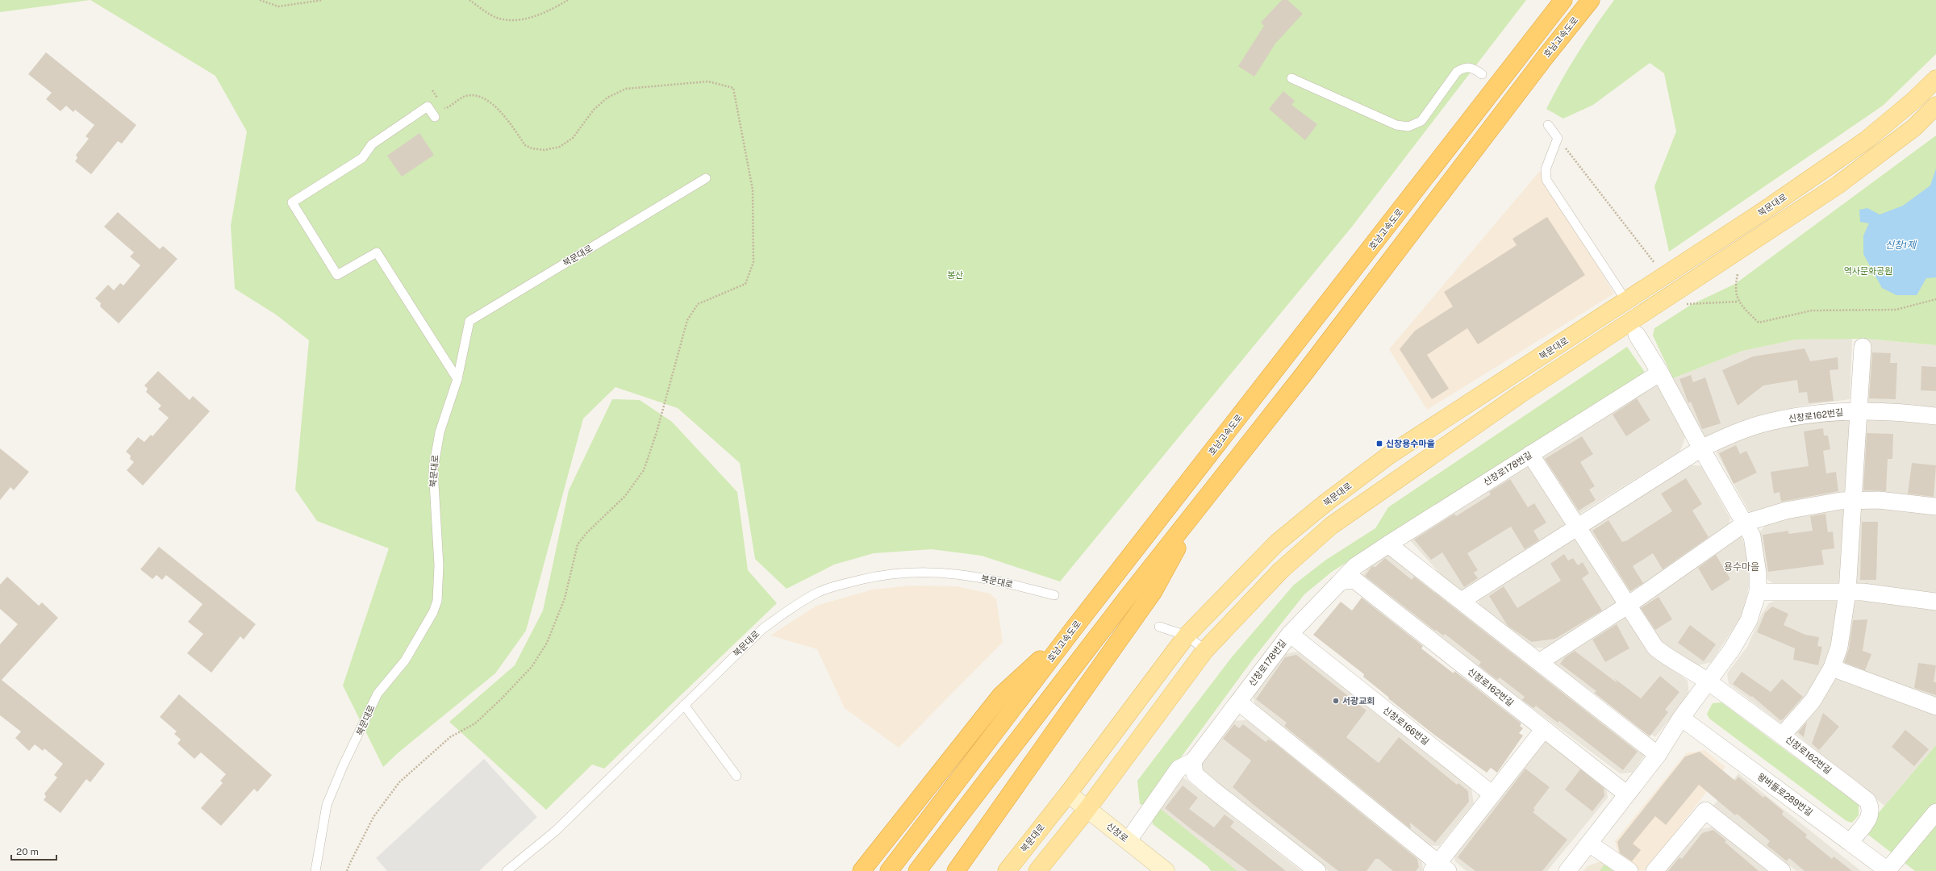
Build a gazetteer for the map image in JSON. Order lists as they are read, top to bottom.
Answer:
{
  "streets": {
    "highway": ["호남고속도로"],
    "main road": ["북문대로", "신창로"],
    "street": [
      "신창로162번길",
      "신창로178번길",
      "신창로166번길",
      "왕버들로289번길"
    ]
  },
  "crossings": [
    ["북문대로", "신창로"],
    ["신창로162번길", "신창로178번길"],
    ["신창로162번길", "왕버들로289번길"],
    ["신창로178번길", "신창로166번길"]
  ],
  "districts": ["용수마을"],
  "water": ["신창1제"],
  "parks": ["역사문화공원", "봉산"],
  "places": {
    "transit": ["신창용수마을"],
    "other": ["서광교회"]
  },
  "scale_bar": "20 m"
}
